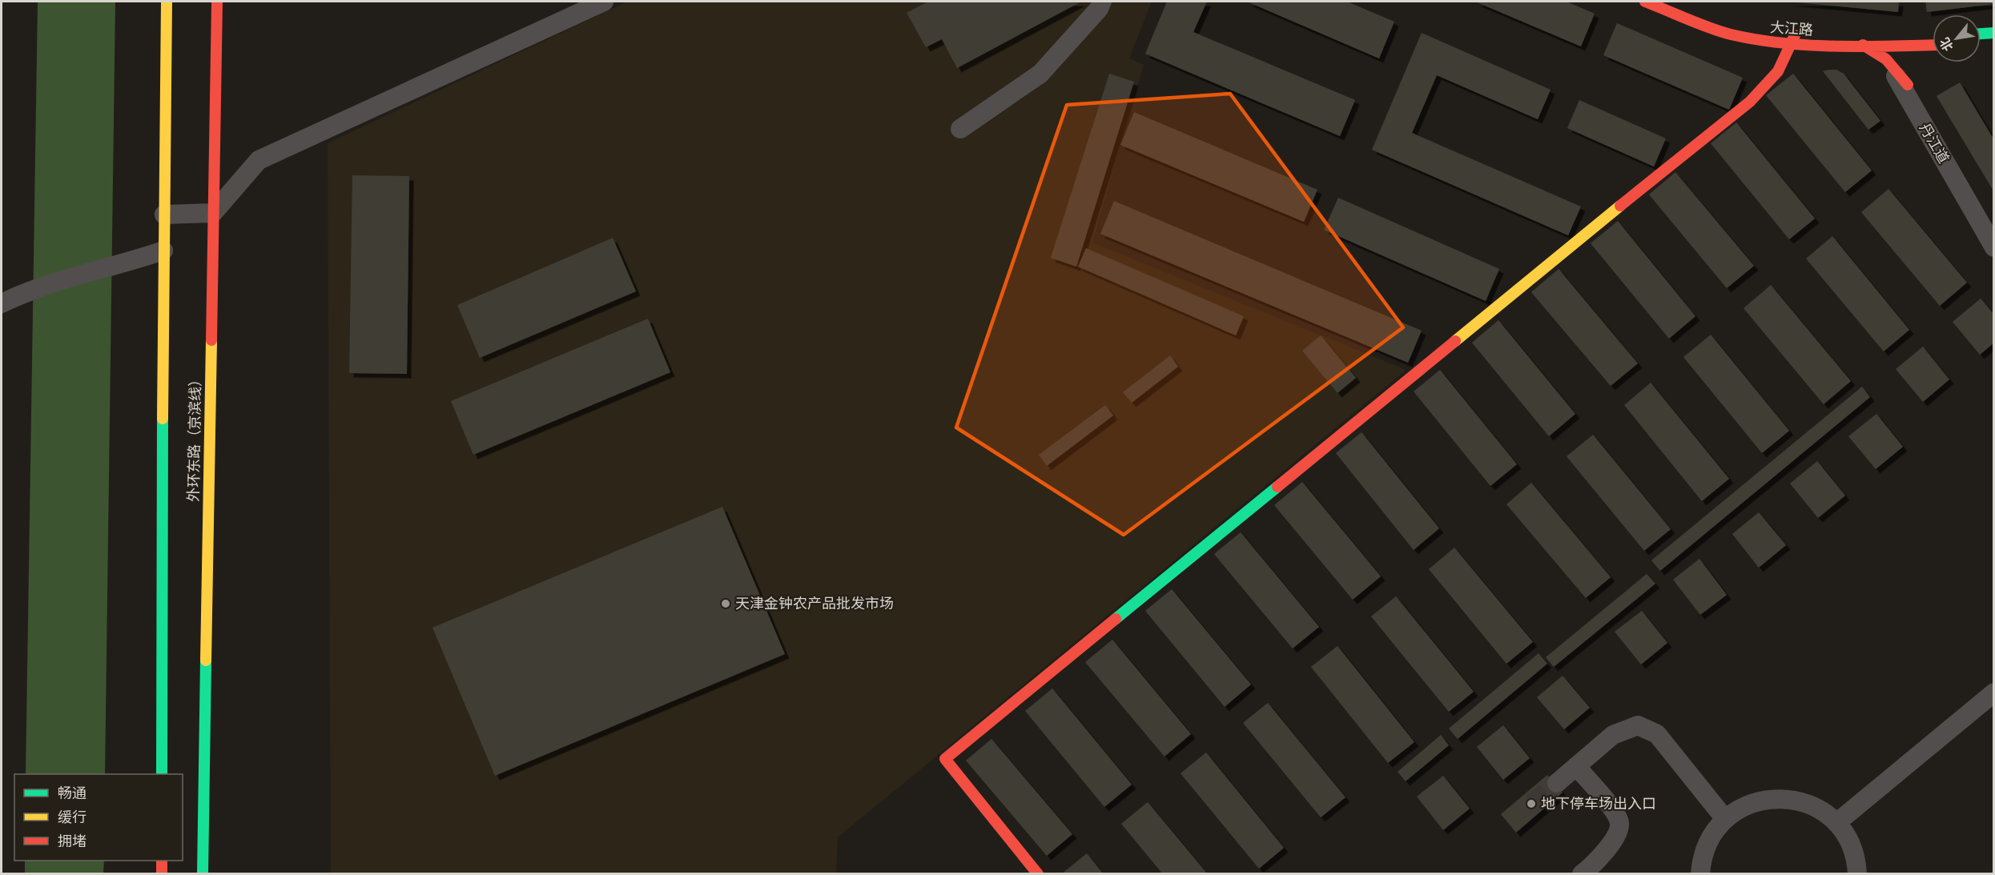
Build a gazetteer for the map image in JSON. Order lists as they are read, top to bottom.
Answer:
{
  "streets": {
    "main road": ["大江路", "外环东路（京滨线）"],
    "street": ["丹江道"]
  },
  "crossings": [
    ["大江路", "丹江道"]
  ],
  "places": ["天津金钟农产品批发市场", "地下停车场出入口"],
  "legend": ["畅通", "缓行", "拥堵"],
  "north": "bottom left"
}
